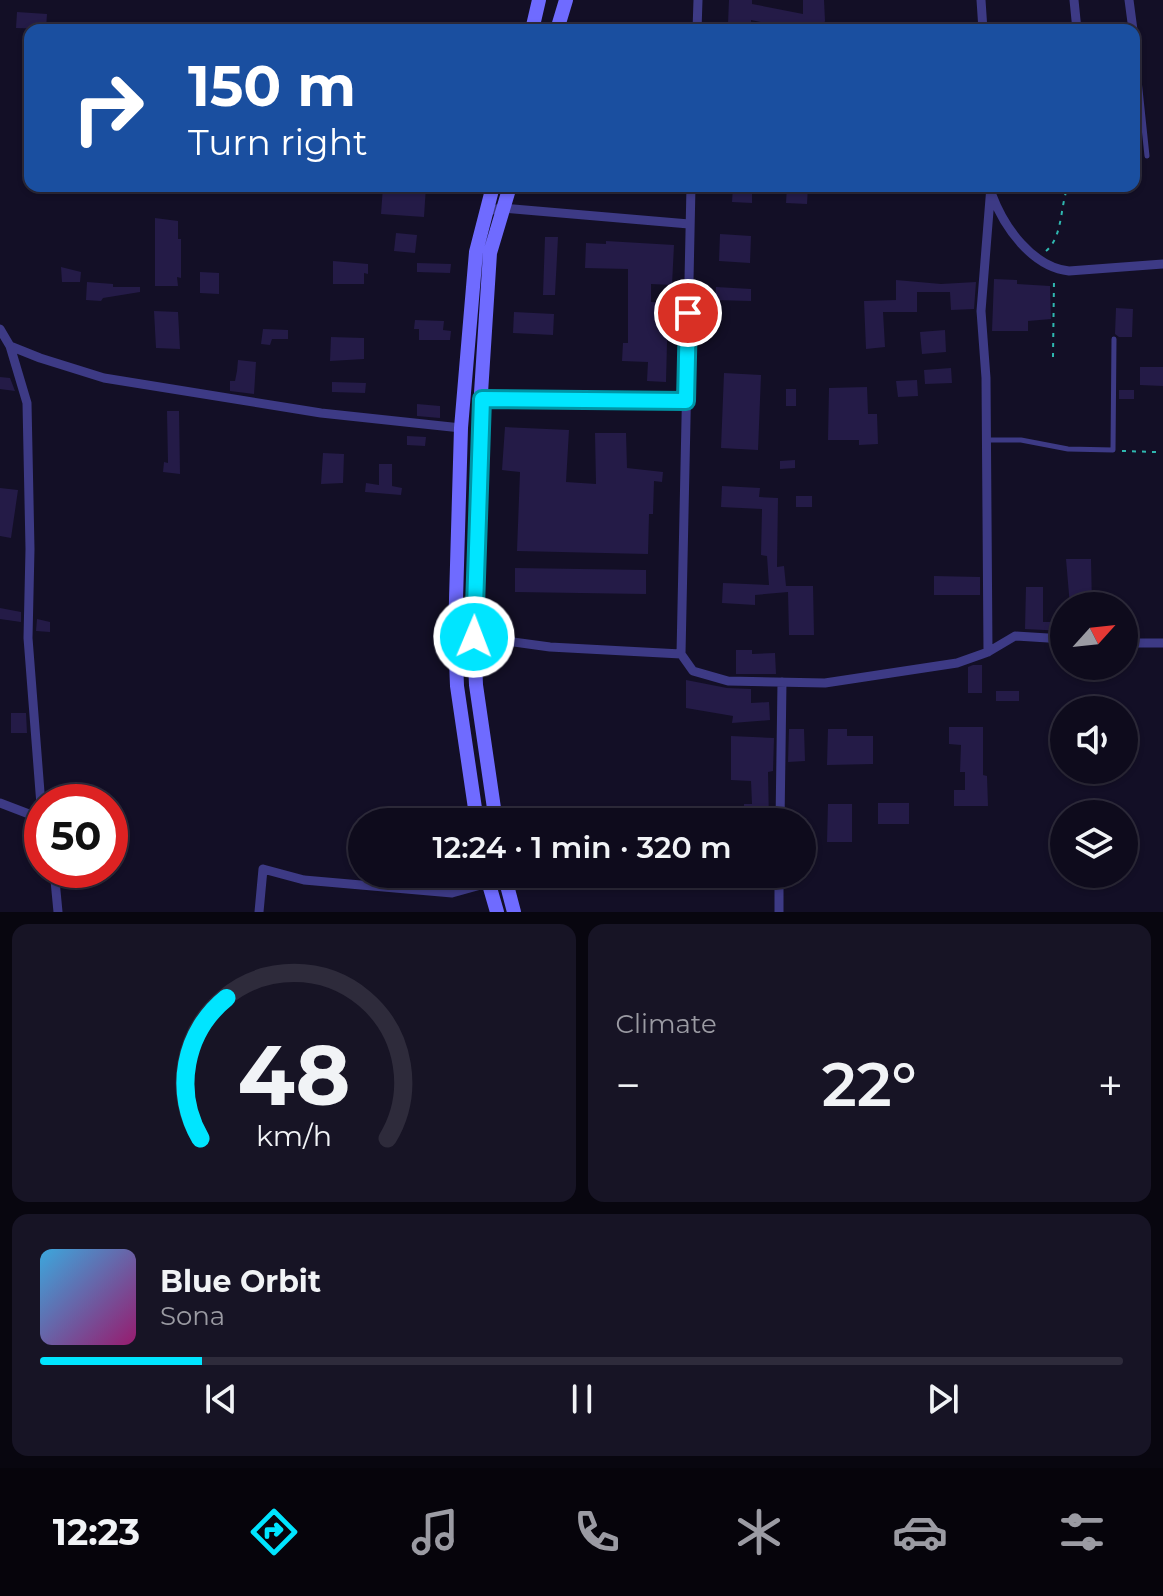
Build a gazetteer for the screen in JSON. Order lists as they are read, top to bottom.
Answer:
{
  "north": "top right",
  "page": {
    "turn": ["150 m", "Turn right"],
    "limit": "50",
    "trip": "12:24 · 1 min · 320 m",
    "tile": "Climate",
    "heat": ["−", "22°", "+"],
    "song": ["Blue Orbit", "Sona"],
    "tabs": "12:23",
    "gauge": ["48", "km/h"]
  }
}
